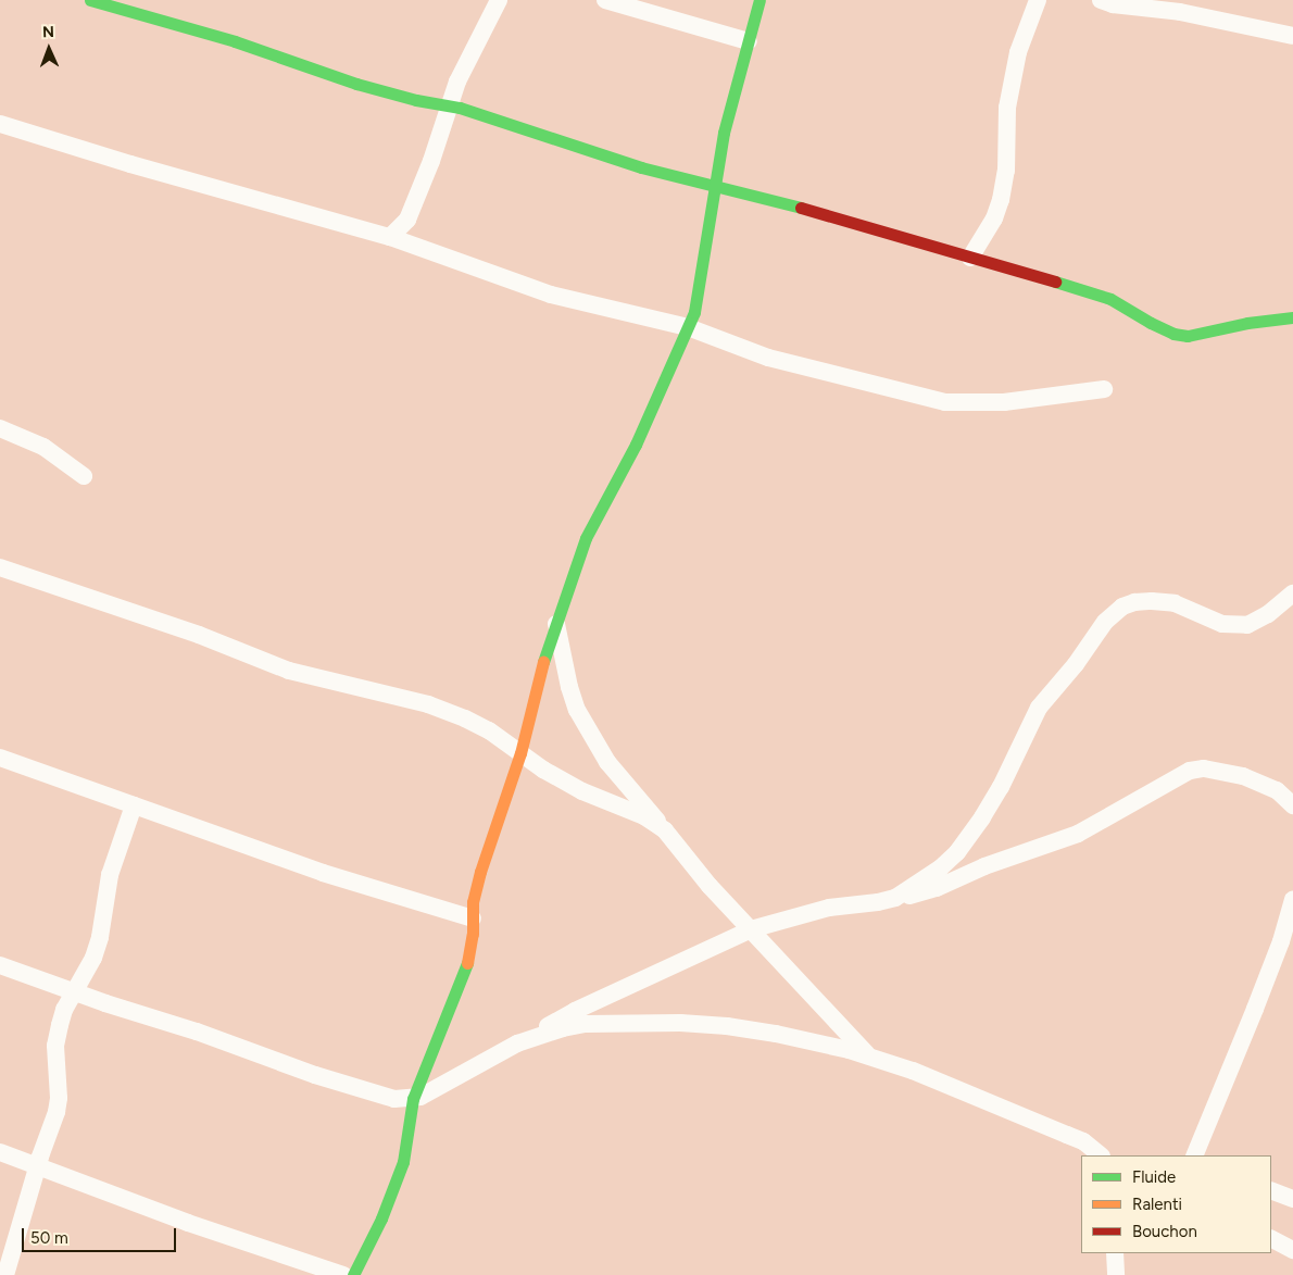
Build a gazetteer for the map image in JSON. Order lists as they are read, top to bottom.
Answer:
{
  "legend": ["Fluide", "Ralenti", "Bouchon"],
  "scale_bar": "50 m",
  "north": "top"
}
